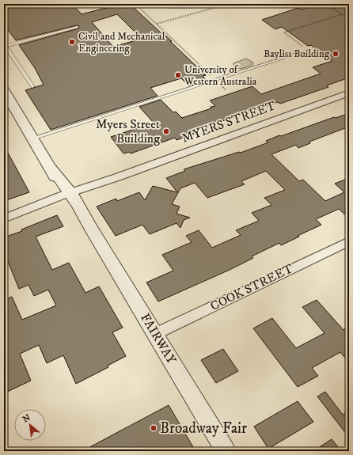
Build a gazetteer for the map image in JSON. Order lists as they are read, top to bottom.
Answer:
{
  "streets": {
    "street": ["MYERS STREET", "COOK STREET", "FAIRWAY"]
  },
  "crossings": [
    ["MYERS STREET", "FAIRWAY"],
    ["COOK STREET", "FAIRWAY"]
  ],
  "places": [
    "Civil and Mechanical Engineering",
    "Bayliss Building",
    "University of Western Australia",
    "Myers Street Building",
    "Broadway Fair"
  ],
  "north": "top left"
}
